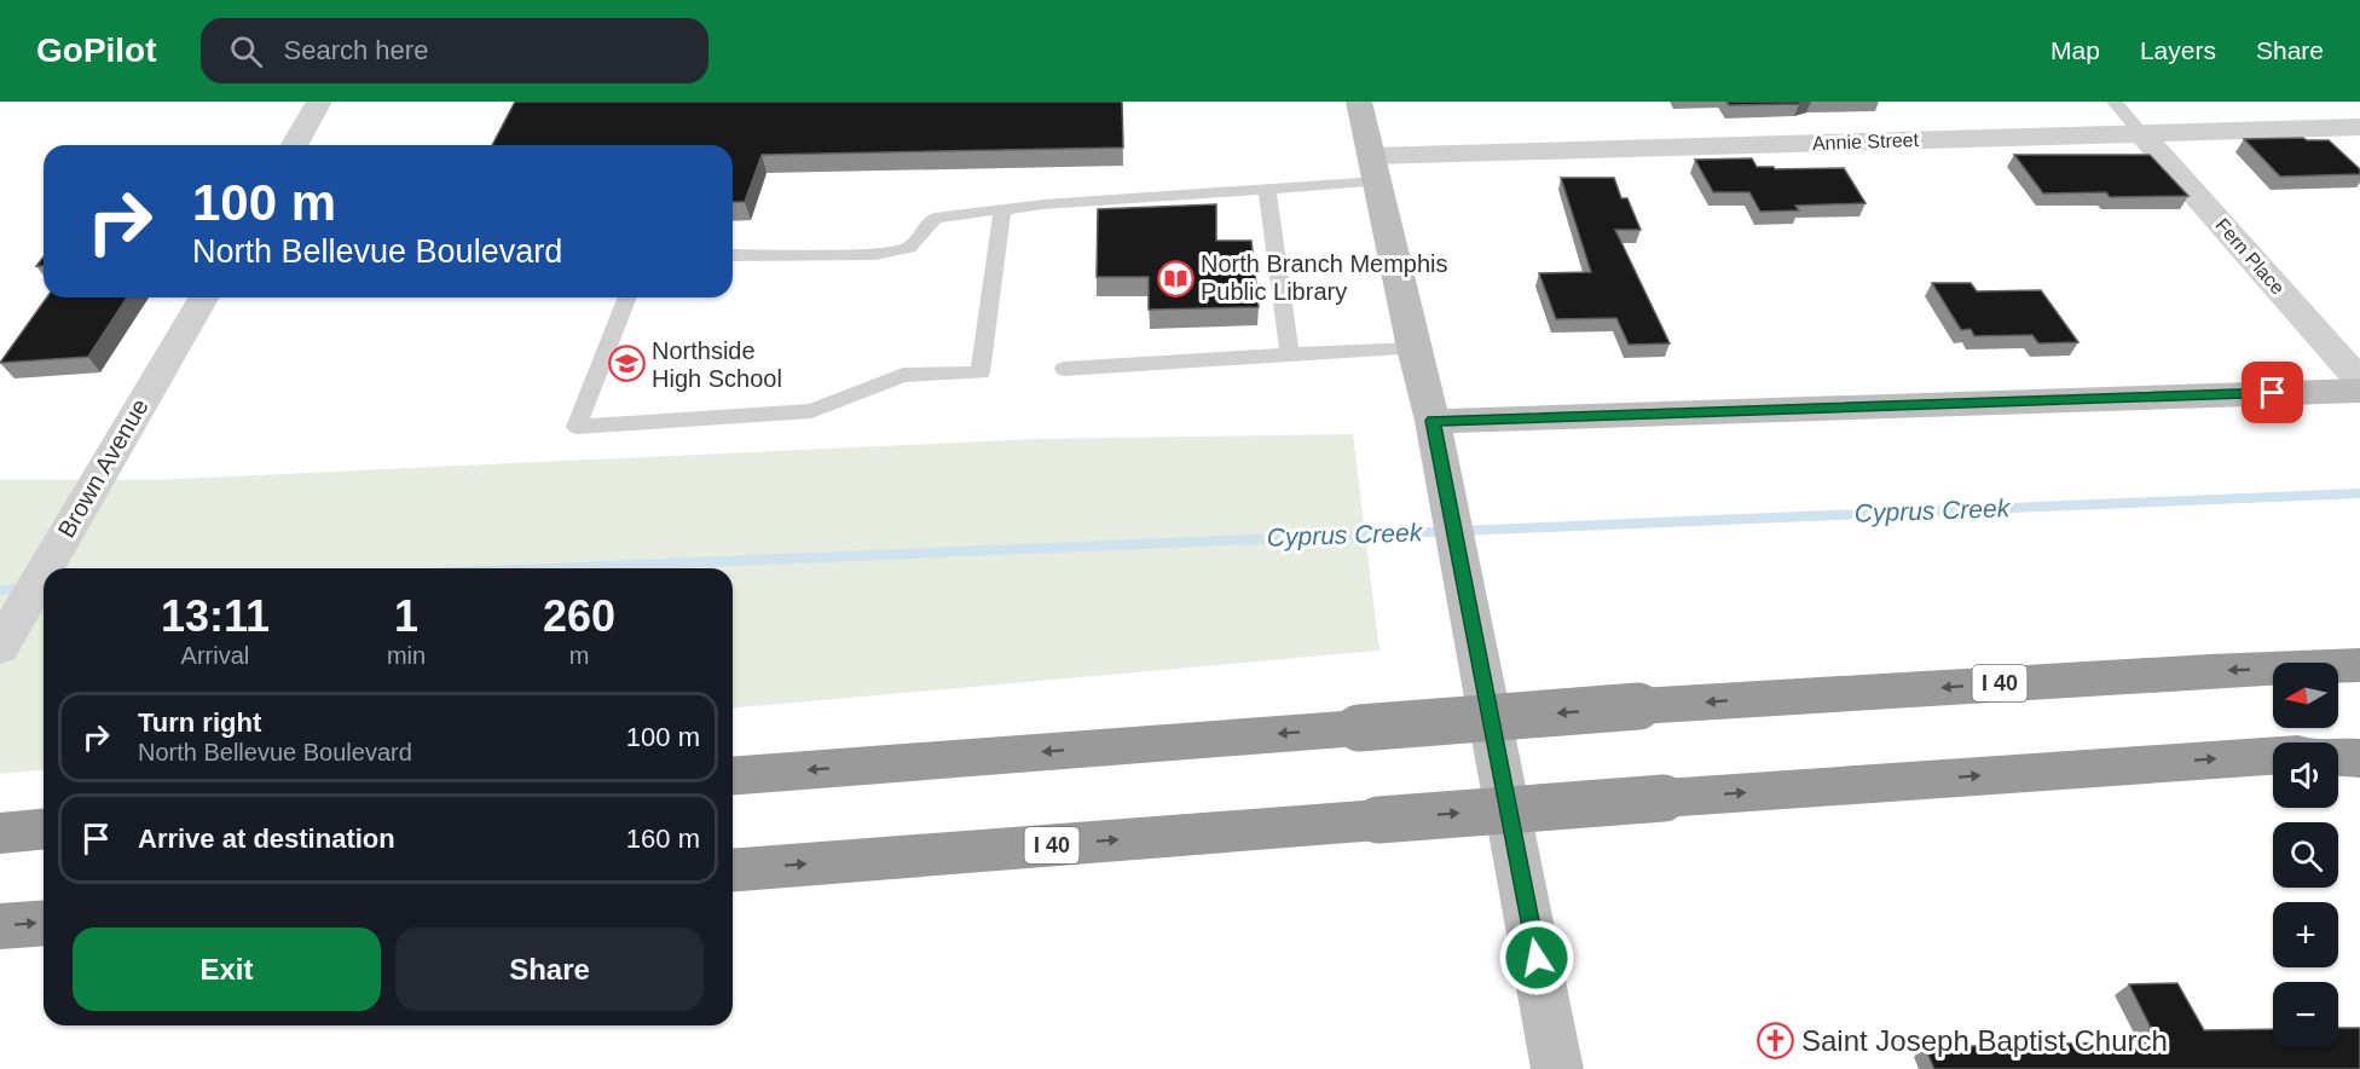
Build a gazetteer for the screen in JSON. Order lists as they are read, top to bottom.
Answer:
{
  "streets": {
    "highway": ["I 40"],
    "street": ["Annie Street", "Fern Place", "Brown Avenue"]
  },
  "crossings": [
    ["Annie Street", "Fern Place"]
  ],
  "water": ["Cyprus Creek"],
  "places": {
    "library": ["North Branch Memphis Public Library"],
    "school or university": ["Northside High School"],
    "church": ["Saint Joseph Baptist Church"]
  },
  "north": "left",
  "page": {
    "header": "GoPilot",
    "search": "Search here",
    "nav": ["Map", "Layers", "Share"],
    "turn": ["100 m", "North Bellevue Boulevard"],
    "eta": [
      "13:11",
      "Arrival",
      "1",
      "min",
      "260",
      "m"
    ],
    "map_buttons": ["+", "−"],
    "list": [
      {
        "name": "Turn right",
        "note": "North Bellevue Boulevard",
        "value": "100 m"
      },
      {
        "name": "Arrive at destination",
        "value": "160 m"
      }
    ],
    "buttons": ["Exit", "Share"]
  }
}
